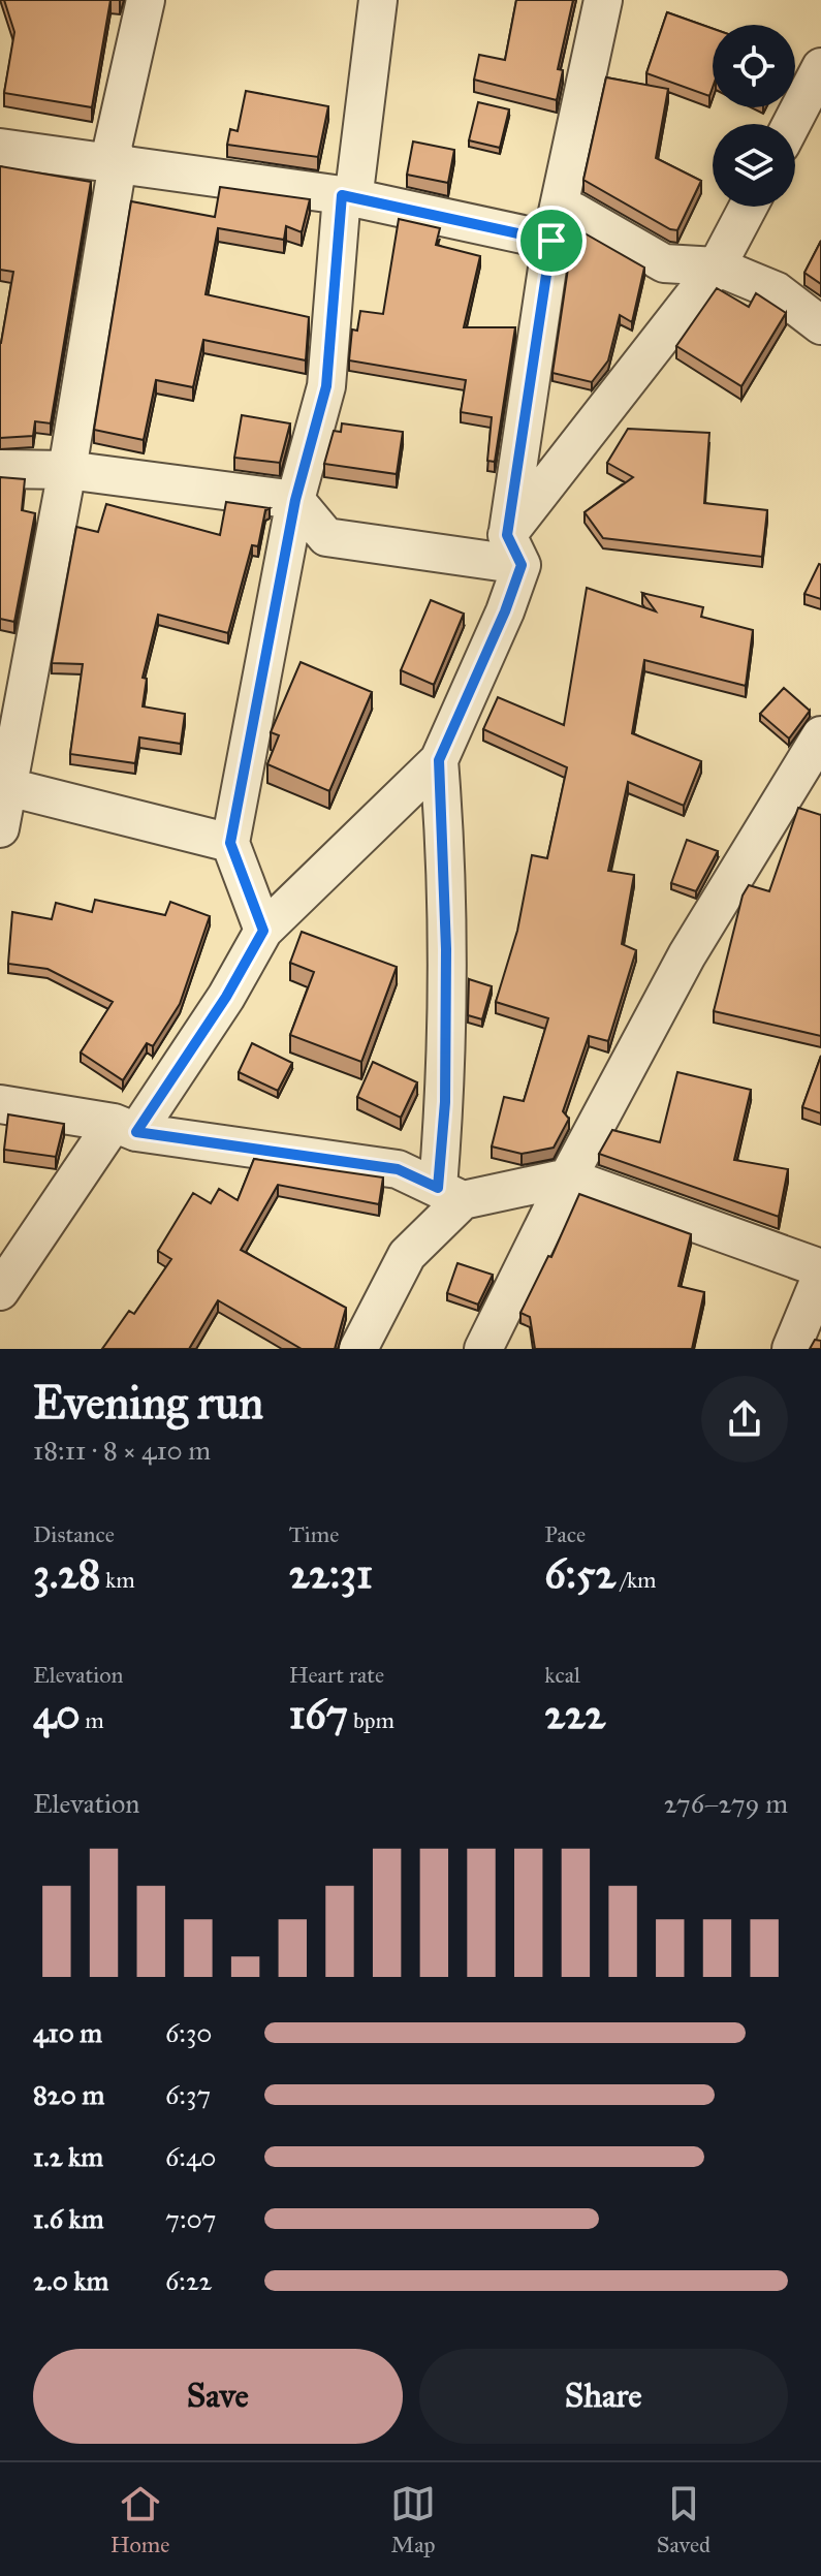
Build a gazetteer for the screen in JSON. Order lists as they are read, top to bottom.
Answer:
{
  "page": {
    "heading": ["Evening run", "18:11 · 8 × 410 m"],
    "stats": [
      ["Distance", "3.28 km"],
      ["Time", "22:31"],
      ["Pace", "6:52 /km"],
      ["Elevation", "40 m"],
      ["Heart rate", "167 bpm"],
      ["kcal", "222"]
    ],
    "chart": ["Elevation", "276–279 m"],
    "list": [
      {
        "name": "410 m",
        "note": "6:30"
      },
      {
        "name": "820 m",
        "note": "6:37"
      },
      {
        "name": "1.2 km",
        "note": "6:40"
      },
      {
        "name": "1.6 km",
        "note": "7:07"
      },
      {
        "name": "2.0 km",
        "note": "6:22"
      }
    ],
    "buttons": ["Save", "Share"],
    "tabs": ["Home", "Map", "Saved"]
  }
}
